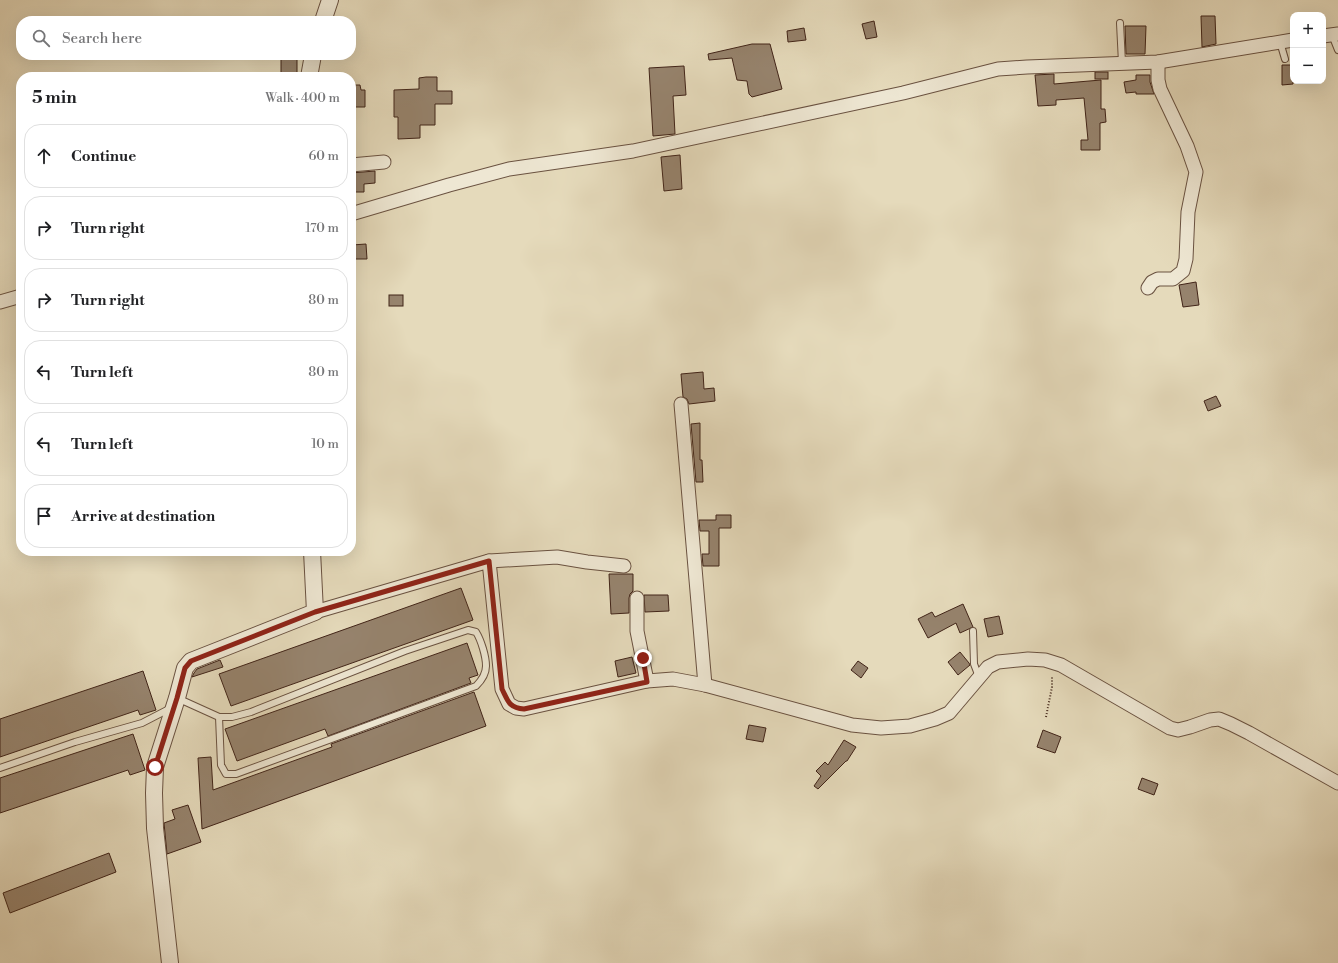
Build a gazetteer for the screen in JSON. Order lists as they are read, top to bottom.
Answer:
{
  "page": {
    "map_buttons": ["+", "−"],
    "search": "Search here",
    "heading": ["5 min", "Walk · 400 m"],
    "list": [
      ["Continue", "60 m"],
      ["Turn right", "170 m"],
      ["Turn right", "80 m"],
      ["Turn left", "80 m"],
      ["Turn left", "10 m"],
      "Arrive at destination"
    ]
  }
}
